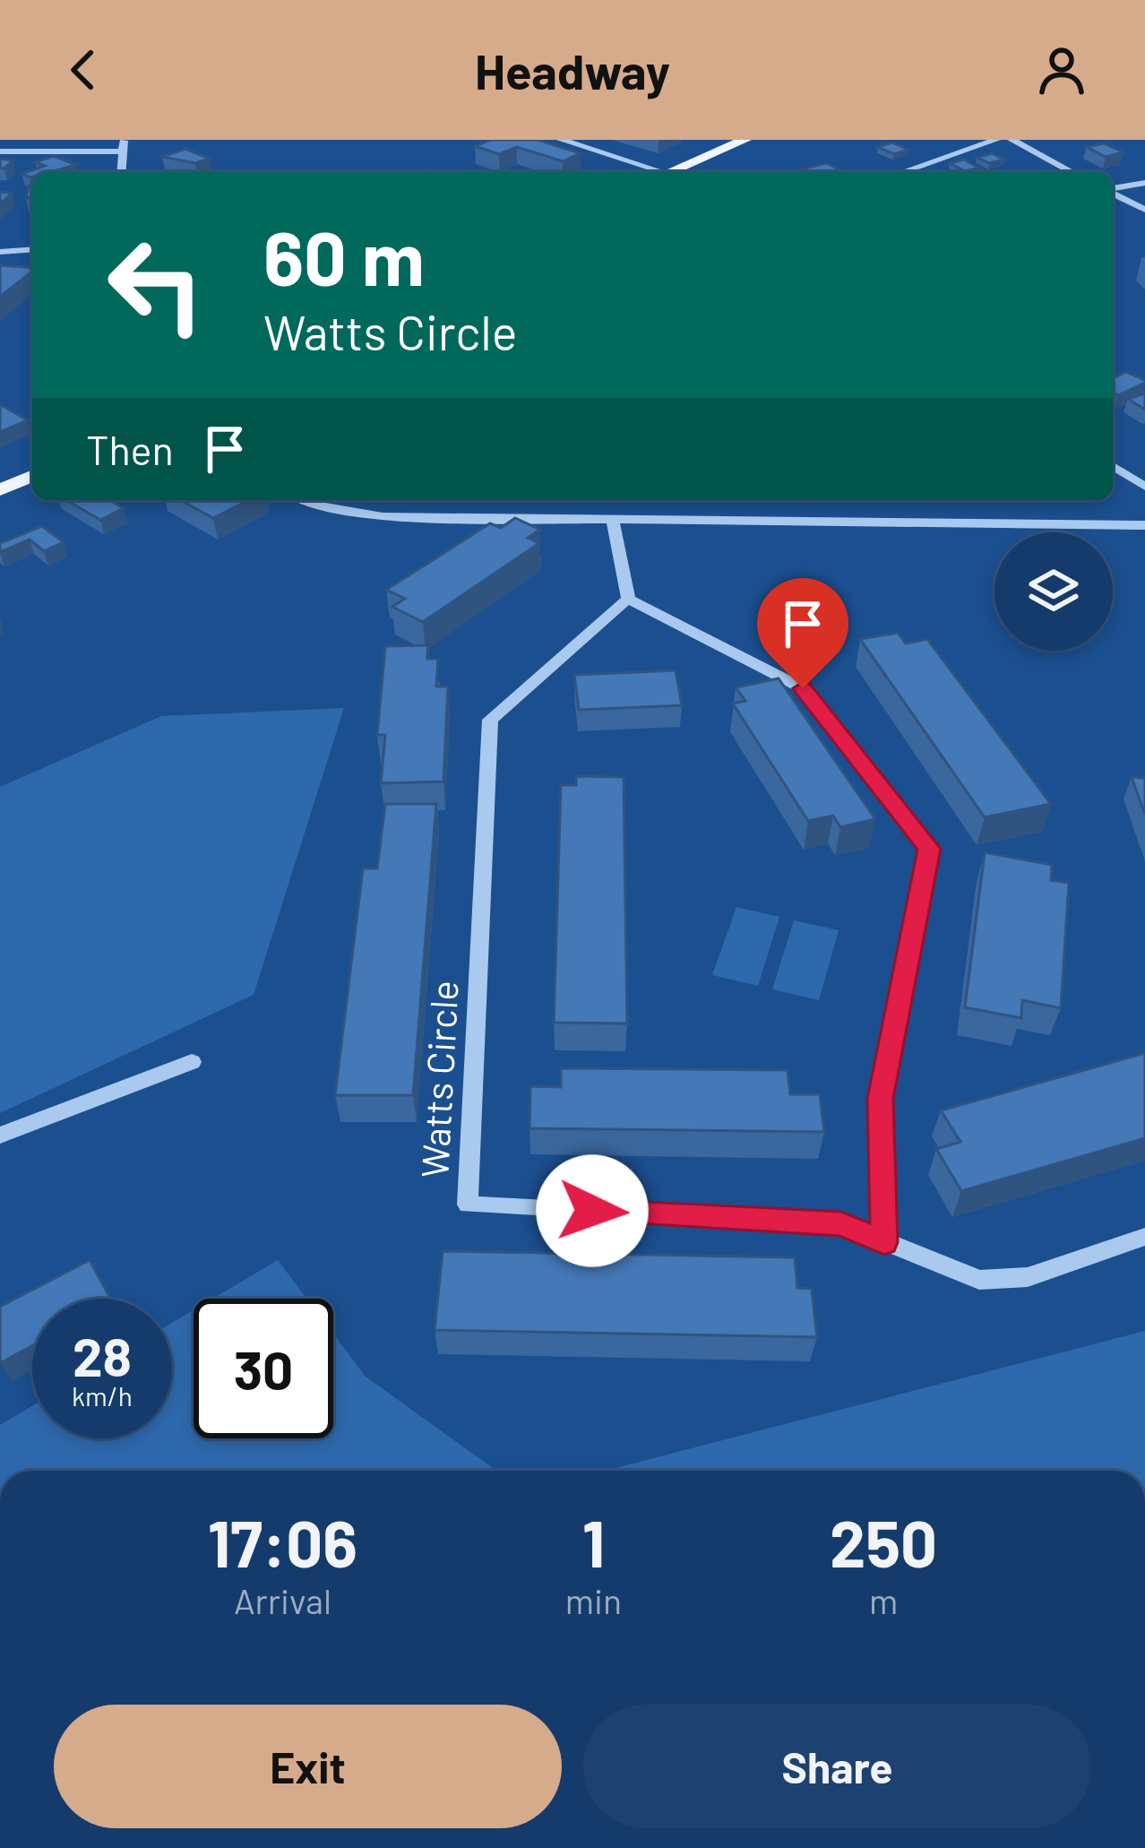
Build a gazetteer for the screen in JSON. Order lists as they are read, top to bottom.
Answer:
{
  "streets": {
    "street": ["Watts Circle"]
  },
  "page": {
    "header": "Headway",
    "turn": ["60 m", "Watts Circle"],
    "then": "Then",
    "speed": "28 km/h",
    "limit": "30",
    "eta": [
      "17:06",
      "Arrival",
      "1",
      "min",
      "250",
      "m"
    ],
    "buttons": ["Exit", "Share"]
  }
}
